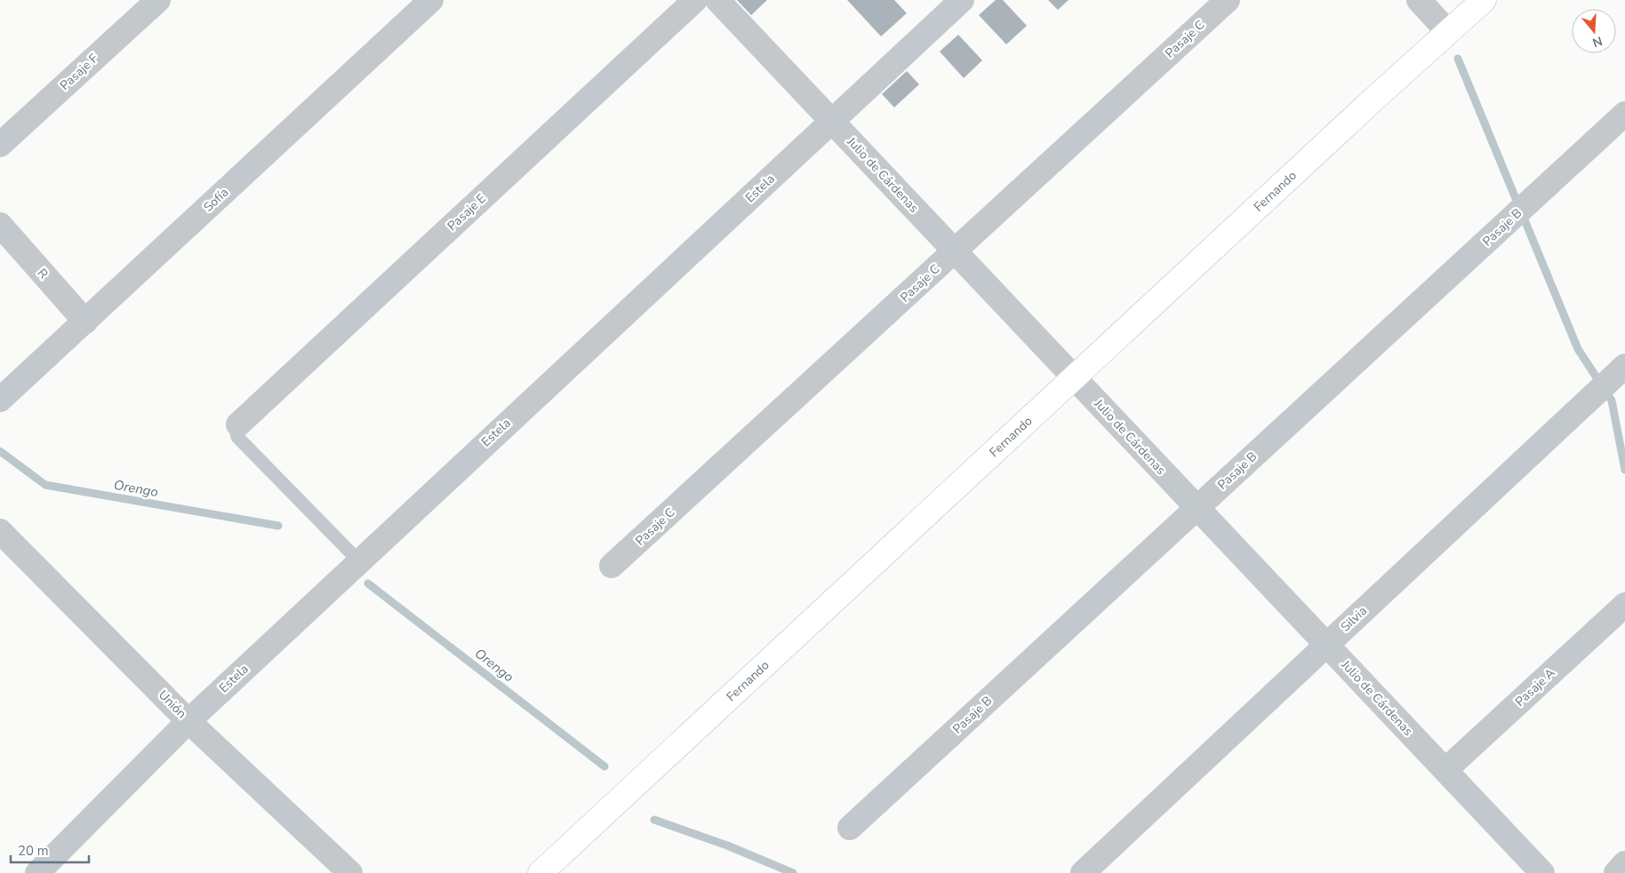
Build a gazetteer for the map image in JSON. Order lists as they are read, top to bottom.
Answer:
{
  "streets": {
    "street": [
      "Pasaje C",
      "Pasaje F",
      "Julio de Cárdenas",
      "Estela",
      "Fernando",
      "Sofía",
      "Pasaje E",
      "Pasaje B",
      "R",
      "Silvia",
      "Pasaje A",
      "Unión"
    ]
  },
  "crossings": [
    ["Pasaje C", "Julio de Cárdenas"],
    ["Julio de Cárdenas", "Estela"],
    ["Julio de Cárdenas", "Fernando"],
    ["Julio de Cárdenas", "Pasaje B"],
    ["Julio de Cárdenas", "Silvia"],
    ["Julio de Cárdenas", "Pasaje A"],
    ["Estela", "Unión"],
    ["Sofía", "R"]
  ],
  "water": ["Orengo"],
  "scale_bar": "20 m",
  "north": "bottom"
}
